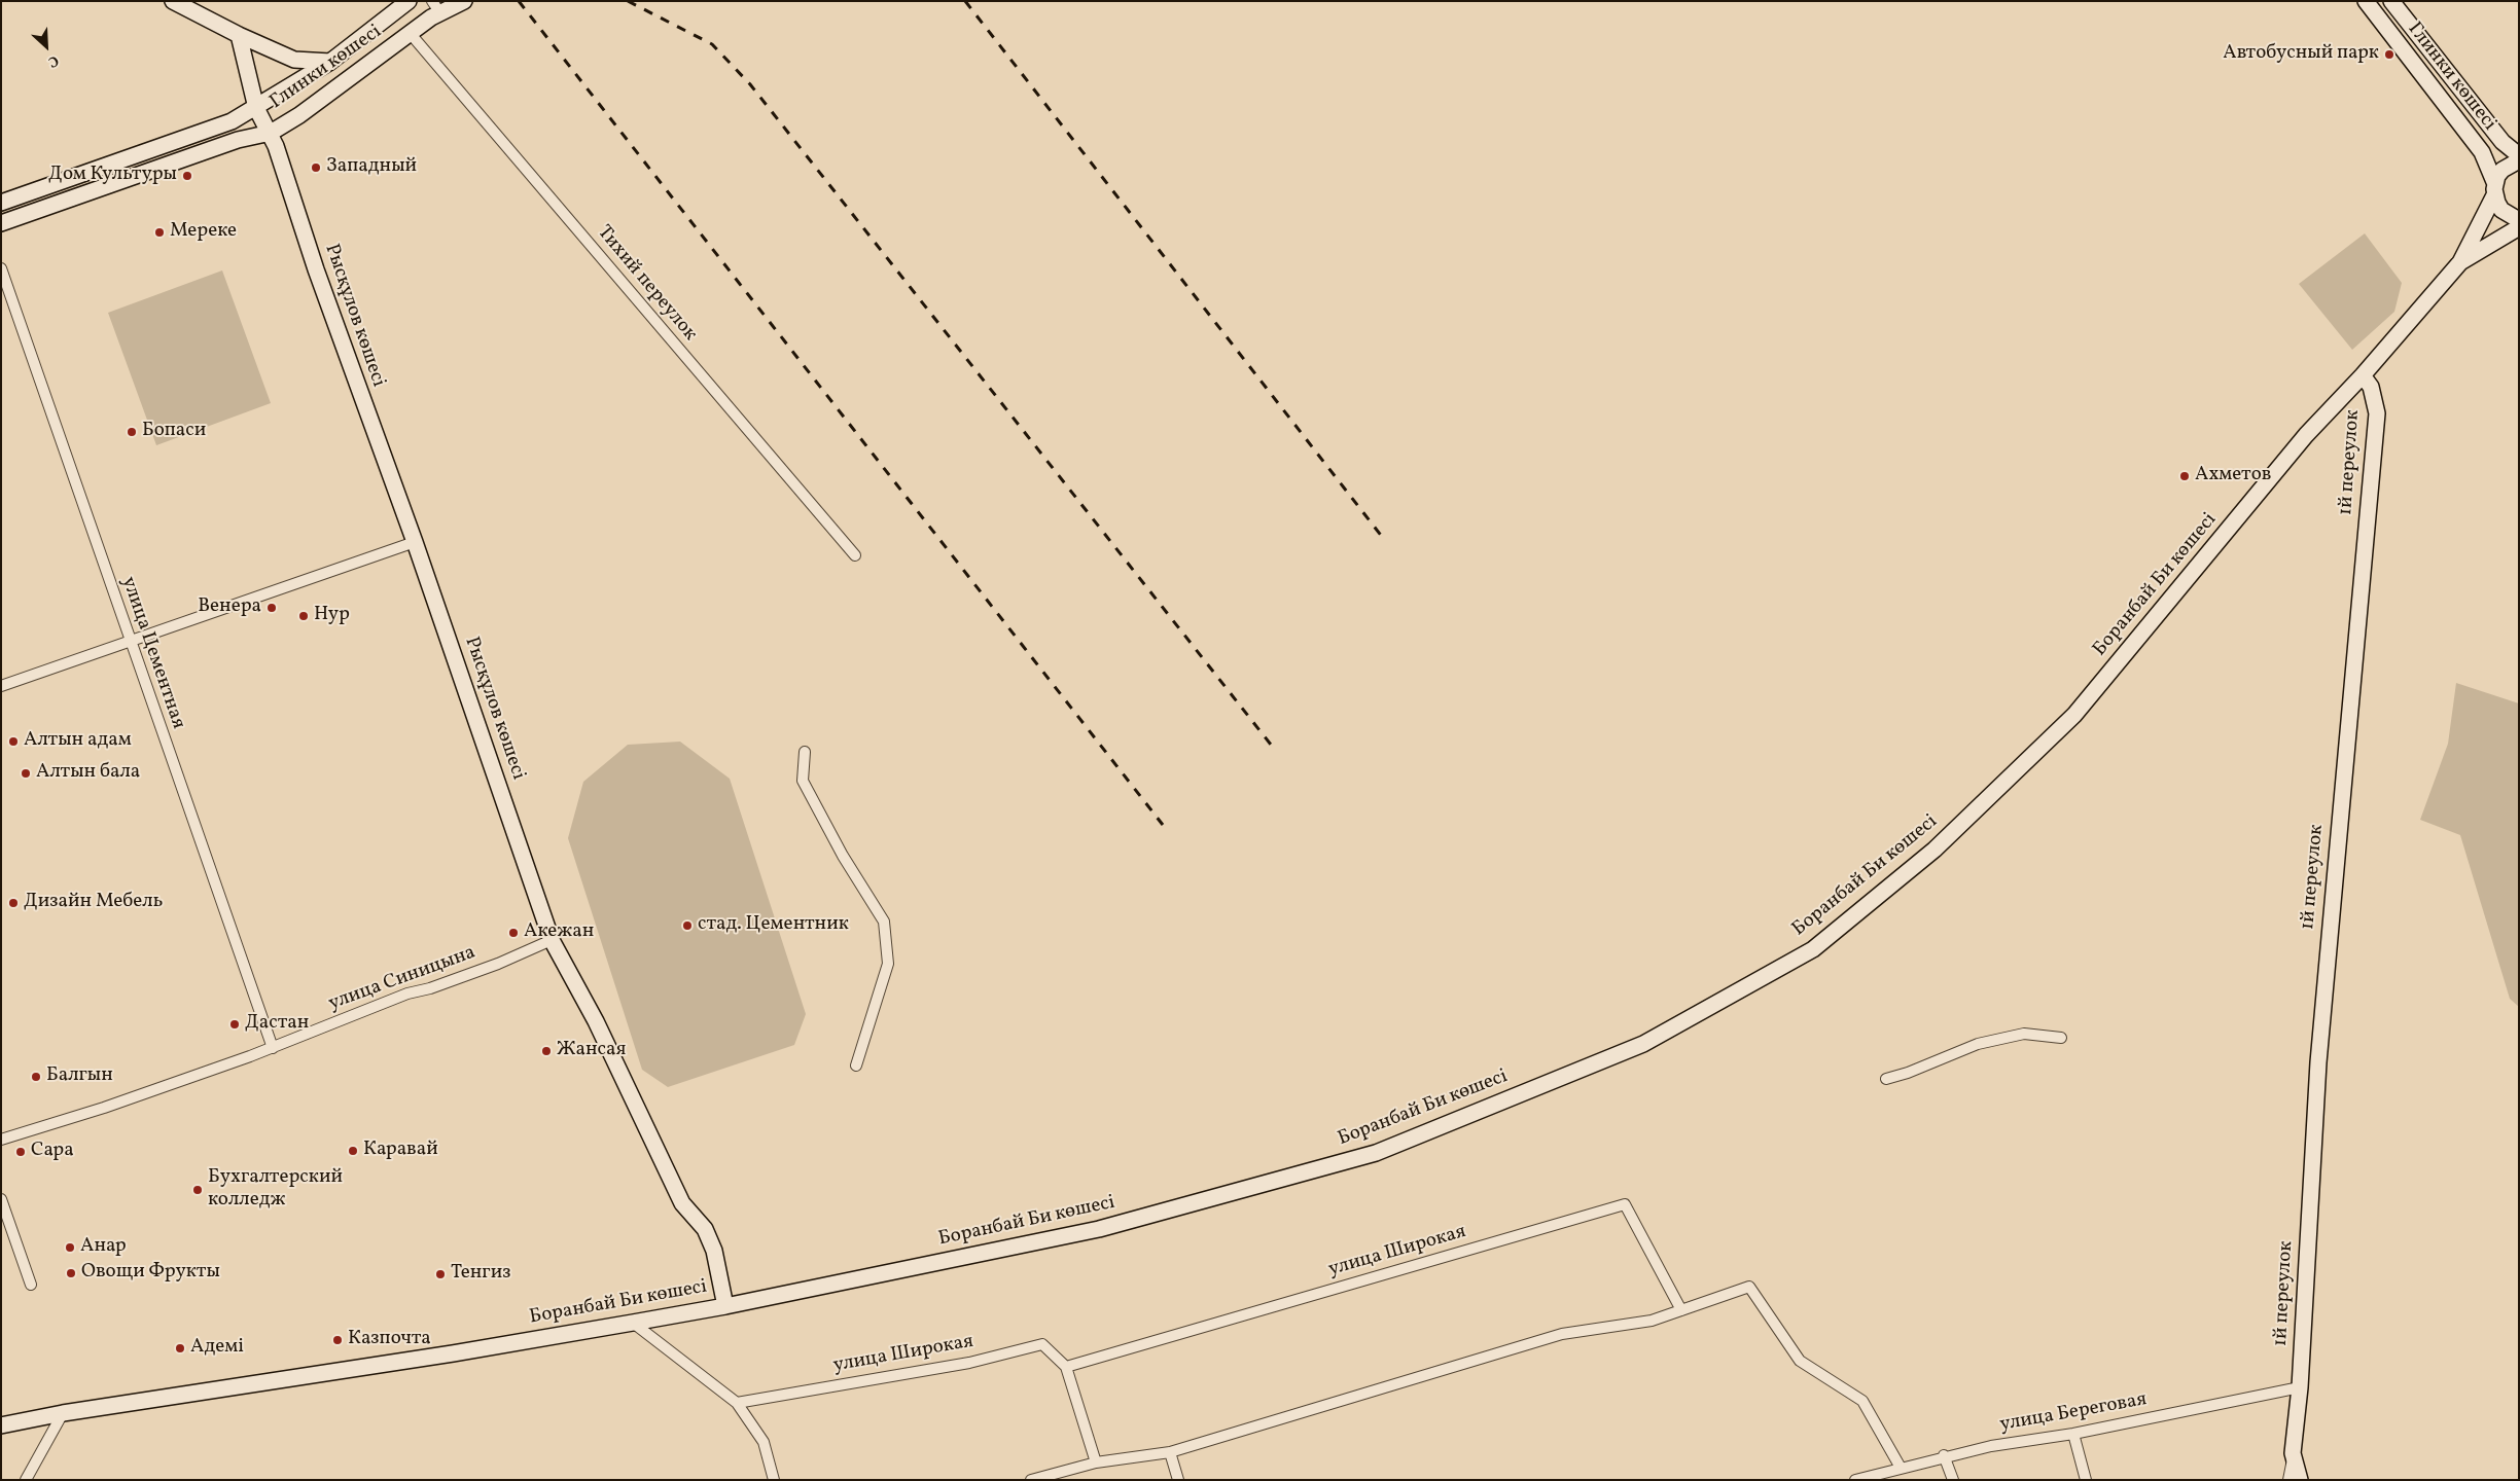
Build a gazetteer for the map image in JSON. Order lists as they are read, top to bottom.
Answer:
{
  "streets": {
    "main road": [
      "Глинки көшесі",
      "Рысқұлов көшесі",
      "1й переулок",
      "Боранбай Би көшесі"
    ],
    "street": [
      "Тихий переулок",
      "улица Цементная",
      "улица Синицына",
      "улица Широкая",
      "улица Береговая"
    ]
  },
  "crossings": [
    ["Глинки көшесі", "Тихий переулок"],
    ["Глинки көшесі", "Рысқұлов көшесі"],
    ["Рысқұлов көшесі", "Боранбай Би көшесі"],
    ["Рысқұлов көшесі", "улица Синицына"],
    ["1й переулок", "Боранбай Би көшесі"],
    ["1й переулок", "улица Береговая"],
    ["улица Цементная", "улица Синицына"]
  ],
  "places": [
    "Автобусный парк",
    "Западный",
    "Дом Культуры",
    "Мереке",
    "Бопаси",
    "Ахметов",
    "Венера",
    "Нур",
    "Алтын адам",
    "Алтын бала",
    "Дизайн Мебель",
    "стад. Цементник",
    "Акежан",
    "Дастан",
    "Жансая",
    "Балгын",
    "Каравай",
    "Сара",
    "Бухгалтерский колледж",
    "Анар",
    "Овощи Фрукты",
    "Тенгиз",
    "Казпочта",
    "Адемi"
  ],
  "north": "bottom right"
}
